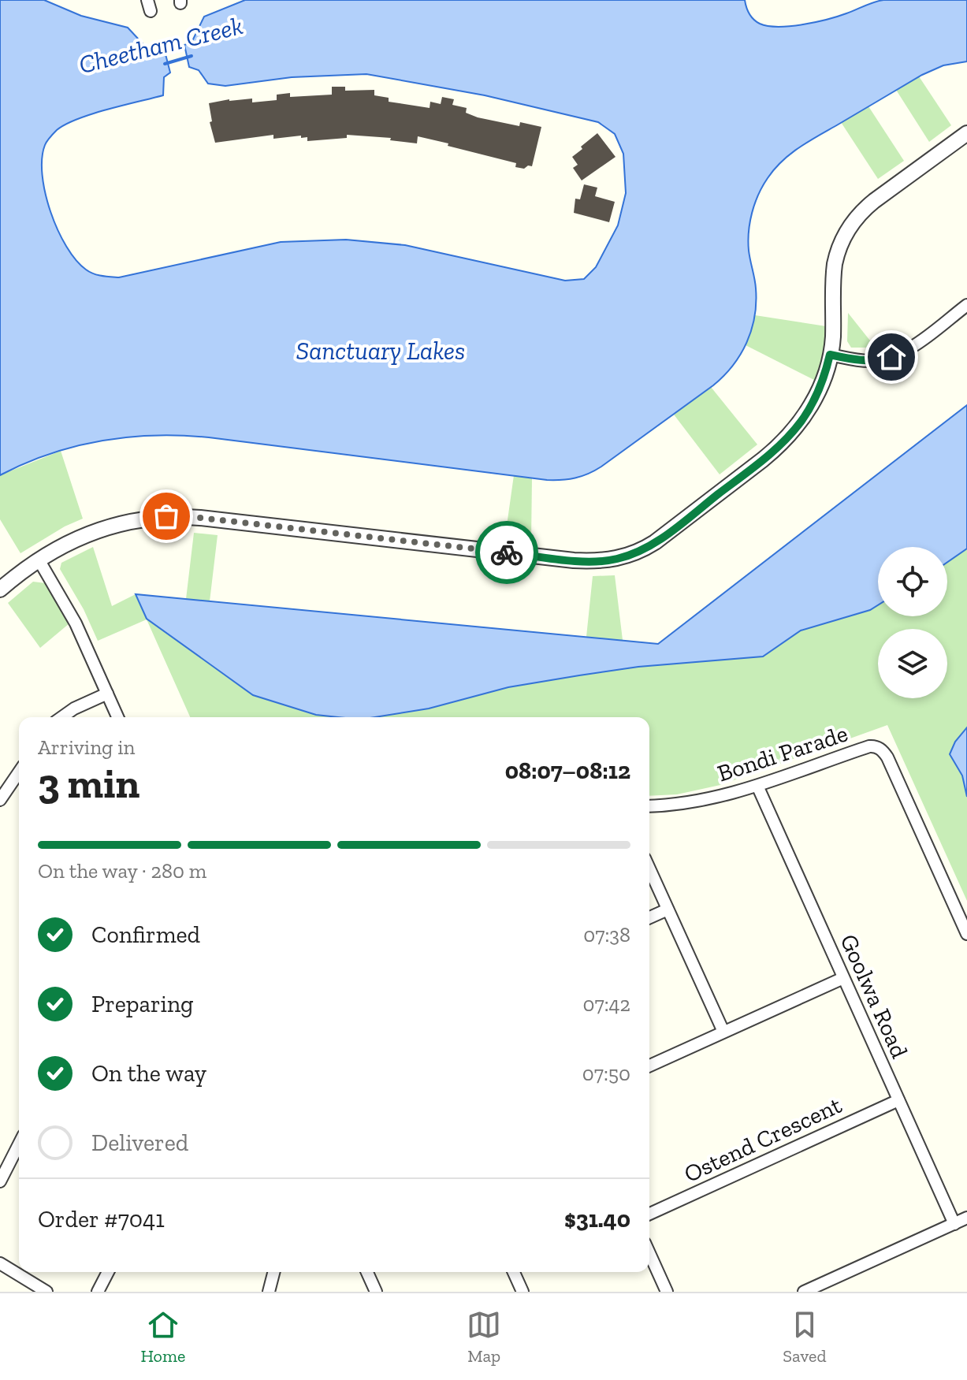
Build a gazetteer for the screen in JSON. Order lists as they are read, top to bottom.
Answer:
{
  "streets": {
    "street": ["Bondi Parade", "Goolwa Road", "Ostend Crescent"]
  },
  "crossings": [
    ["Bondi Parade", "Goolwa Road"],
    ["Goolwa Road", "Ostend Crescent"]
  ],
  "water": ["Cheetham Creek", "Sanctuary Lakes"],
  "page": {
    "heading": ["3 min", "Arriving in", "08:07–08:12"],
    "panel": ["Order #7041", "$31.40"],
    "bar": "On the way · 280 m",
    "list": [
      ["Confirmed", "07:38"],
      ["Preparing", "07:42"],
      ["On the way", "07:50"],
      "Delivered"
    ],
    "tabs": ["Home", "Map", "Saved"]
  }
}
